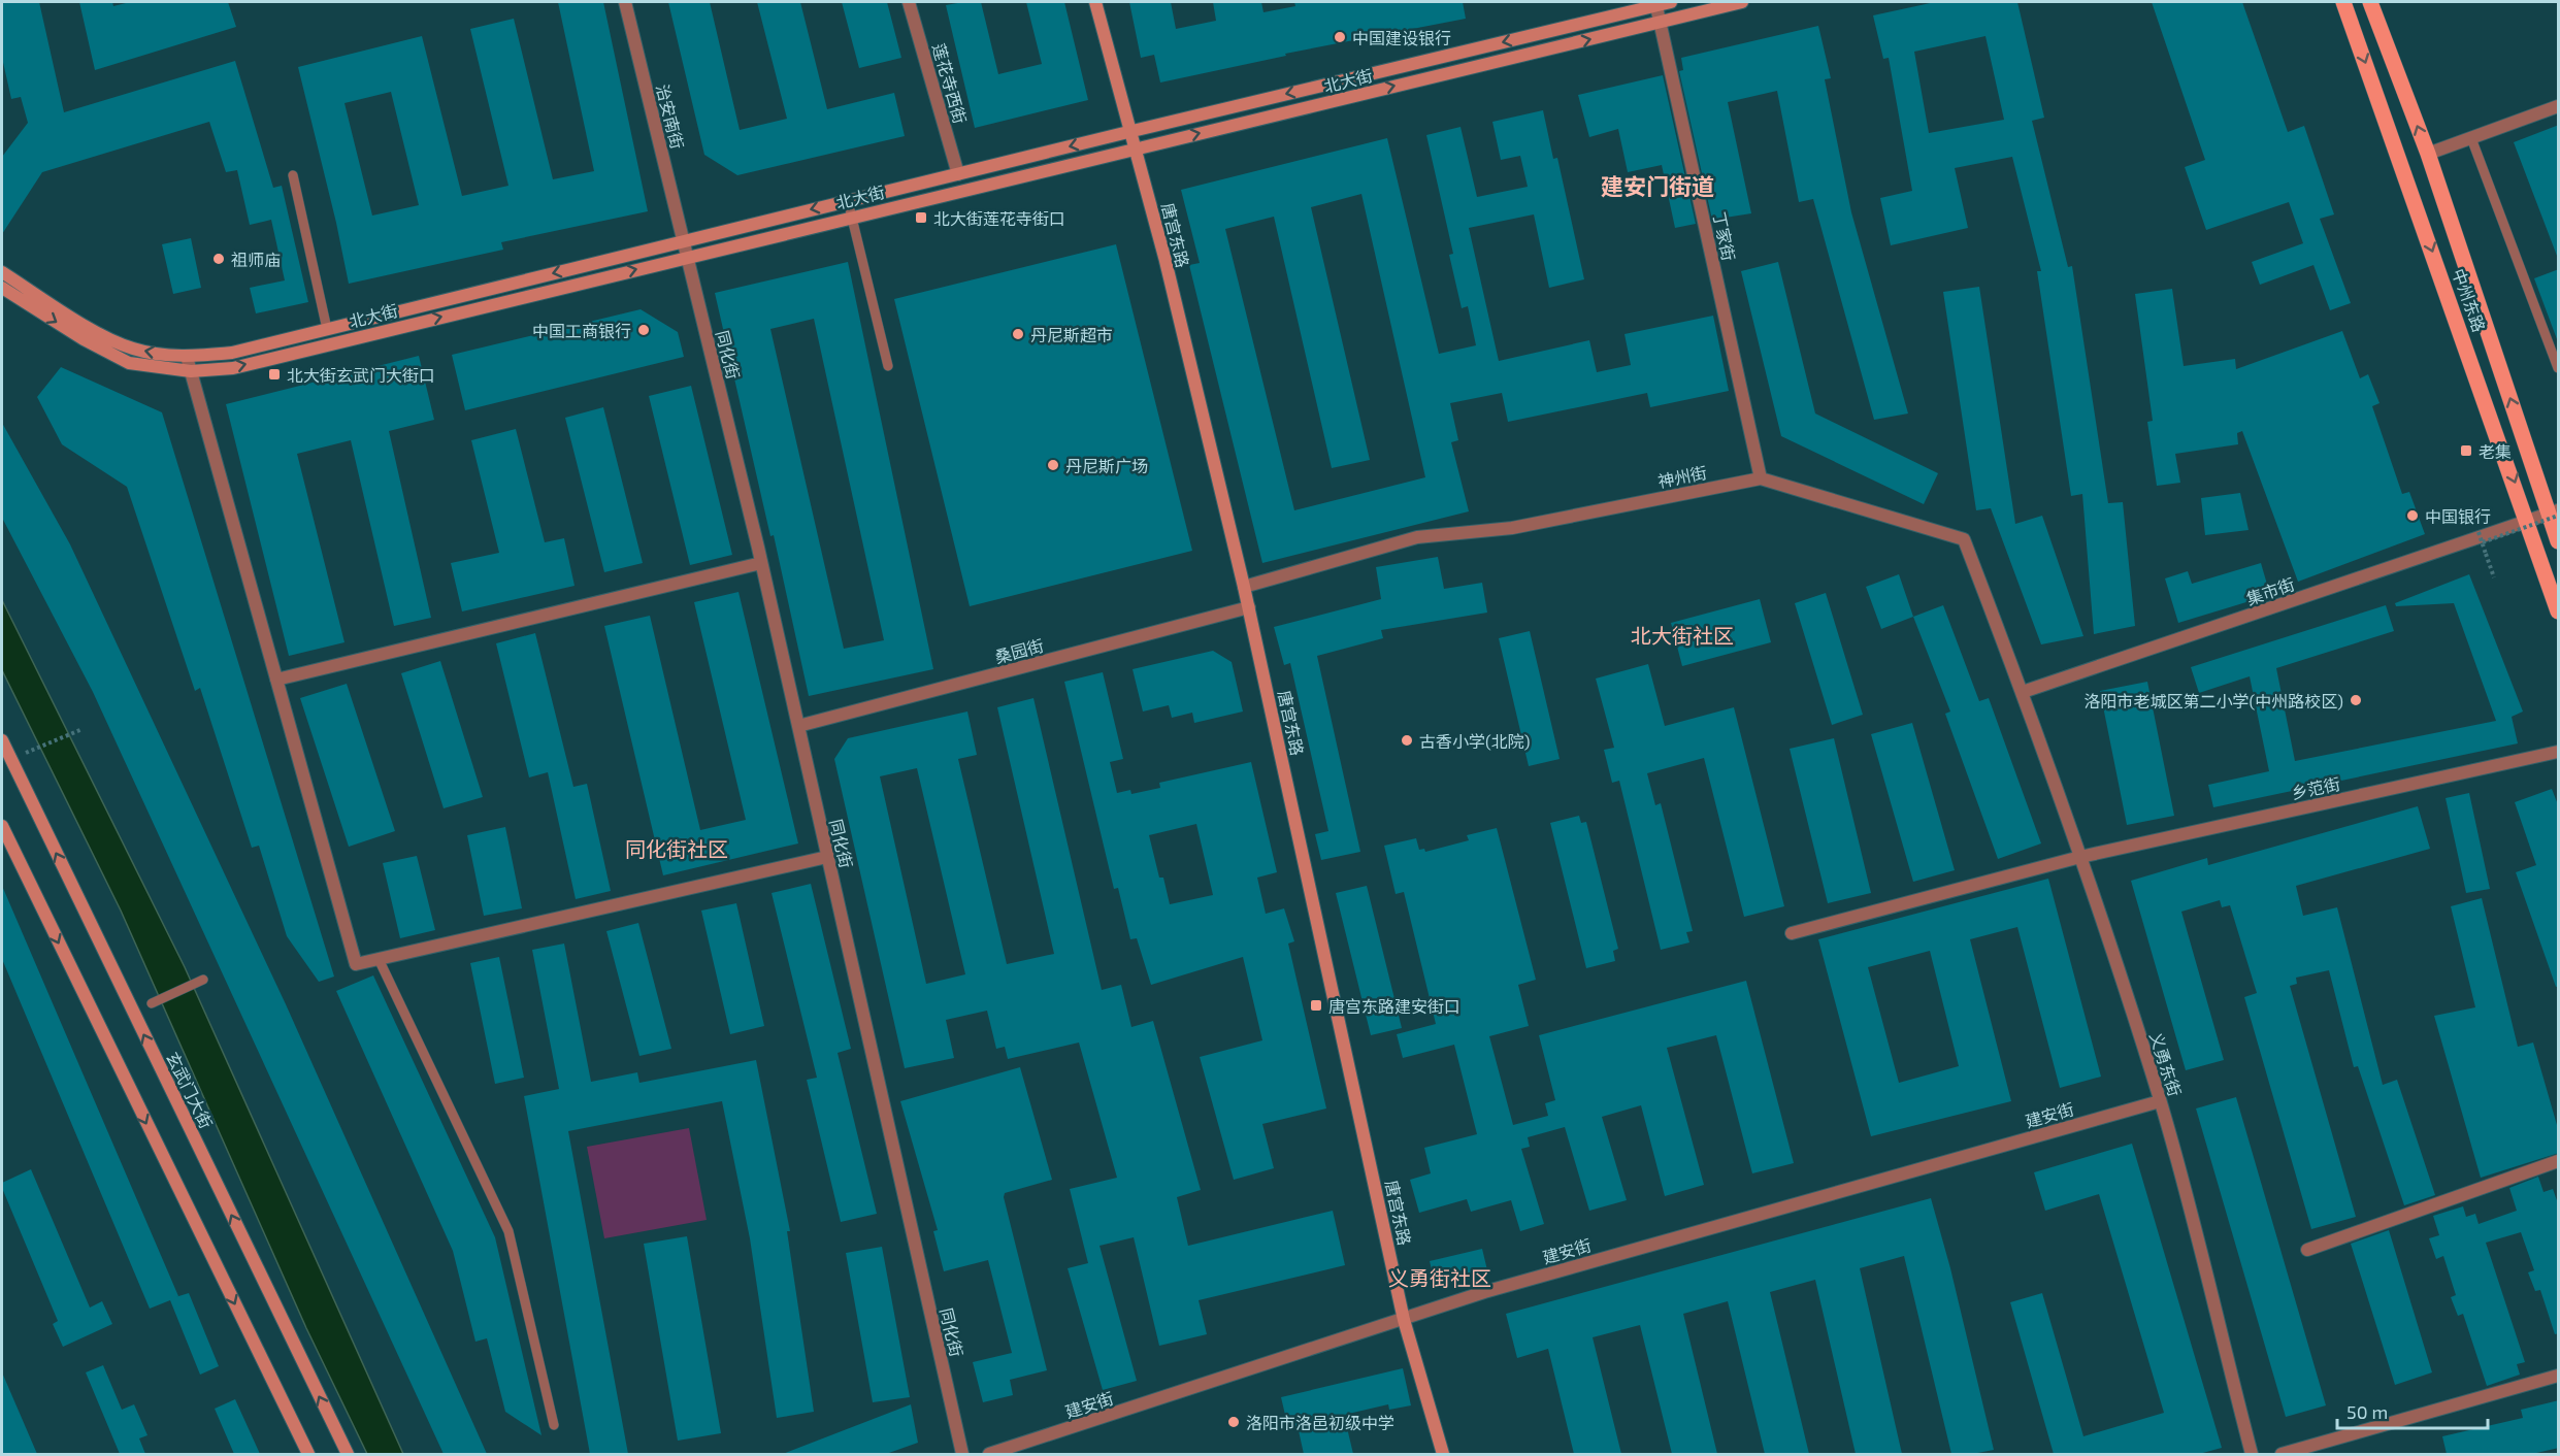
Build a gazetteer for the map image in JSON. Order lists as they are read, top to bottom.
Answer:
{
  "streets": {
    "main road": ["中州东路"],
    "street": [
      "北大街",
      "莲花寺西街",
      "治安南街",
      "唐宫东路",
      "丁家街",
      "同化街",
      "神州街",
      "集市街",
      "桑园街",
      "乡范街",
      "义勇东街",
      "玄武门大街",
      "建安街"
    ]
  },
  "crossings": [
    ["北大街", "莲花寺西街"],
    ["北大街", "治安南街"],
    ["北大街", "唐宫东路"],
    ["北大街", "丁家街"],
    ["北大街", "同化街"],
    ["治安南街", "同化街"],
    ["唐宫东路", "神州街"],
    ["唐宫东路", "桑园街"],
    ["唐宫东路", "建安街"],
    ["丁家街", "神州街"],
    ["中州东路", "集市街"],
    ["同化街", "桑园街"],
    ["神州街", "集市街"],
    ["神州街", "义勇东街"],
    ["集市街", "义勇东街"],
    ["乡范街", "义勇东街"],
    ["义勇东街", "建安街"]
  ],
  "districts": [
    "建安门街道",
    "北大街社区",
    "同化街社区",
    "义勇街社区"
  ],
  "places": {
    "other": [
      "中国建设银行",
      "祖师庙",
      "中国工商银行",
      "丹尼斯超市",
      "丹尼斯广场",
      "中国银行",
      "洛阳市老城区第二小学(中州路校区)",
      "古香小学(北院)",
      "洛阳市洛邑初级中学"
    ],
    "transit": [
      "北大街莲花寺街口",
      "北大街玄武门大街口",
      "老集",
      "唐宫东路建安街口"
    ]
  },
  "scale_bar": "50 m"
}
